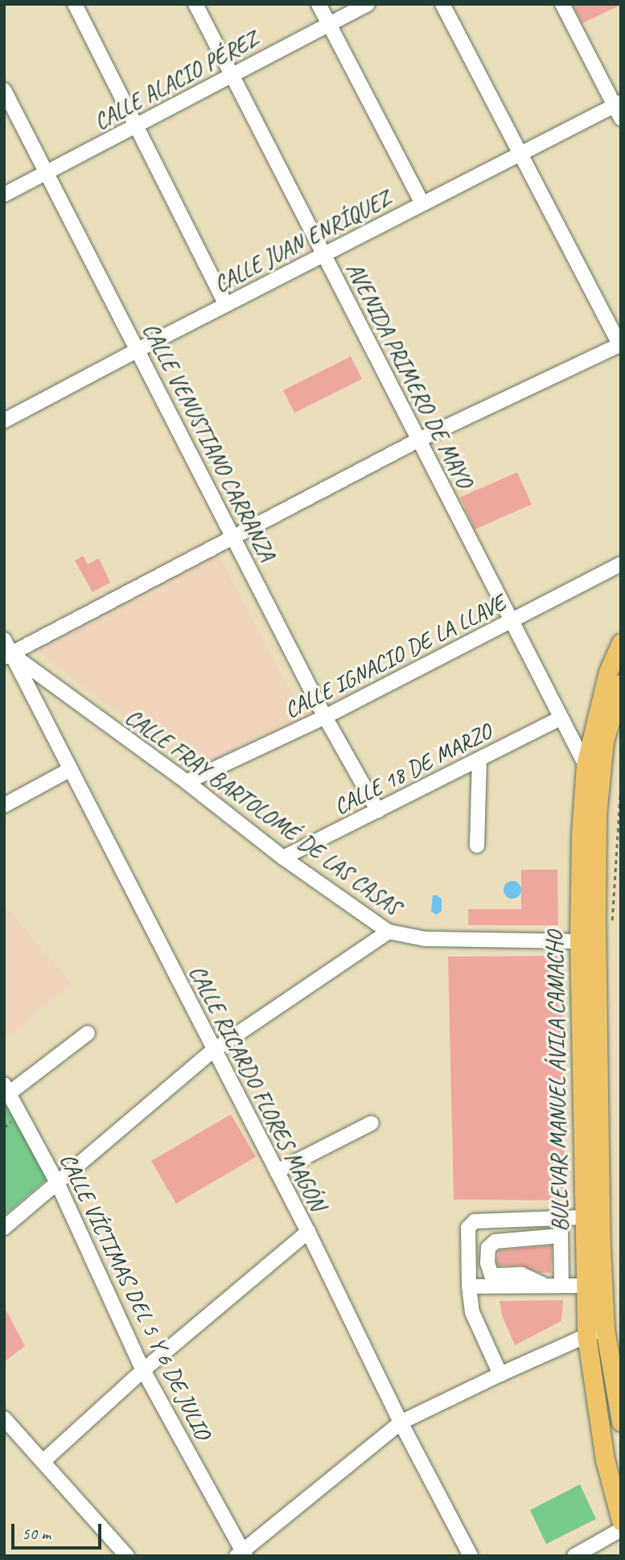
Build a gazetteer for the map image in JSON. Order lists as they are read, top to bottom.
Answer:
{
  "streets": {
    "main road": ["BULEVAR MANUEL ÁVILA CAMACHO"],
    "street": [
      "CALLE ALACIO PÉREZ",
      "CALLE JUAN ENRÍQUEZ",
      "AVENIDA PRIMERO DE MAYO",
      "CALLE VENUSTIANO CARRANZA",
      "CALLE IGNACIO DE LA LLAVE",
      "CALLE 18 DE MARZO",
      "CALLE FRAY BARTOLOMÉ DE LAS CASAS",
      "CALLE RICARDO FLORES MAGÓN",
      "CALLE VÍCTIMAS DEL 5 Y 6 DE JULIO"
    ]
  },
  "crossings": [
    ["CALLE ALACIO PÉREZ", "AVENIDA PRIMERO DE MAYO"],
    ["CALLE ALACIO PÉREZ", "CALLE VENUSTIANO CARRANZA"],
    ["CALLE JUAN ENRÍQUEZ", "AVENIDA PRIMERO DE MAYO"],
    ["CALLE JUAN ENRÍQUEZ", "CALLE VENUSTIANO CARRANZA"],
    ["AVENIDA PRIMERO DE MAYO", "CALLE IGNACIO DE LA LLAVE"],
    ["AVENIDA PRIMERO DE MAYO", "CALLE 18 DE MARZO"],
    ["AVENIDA PRIMERO DE MAYO", "BULEVAR MANUEL ÁVILA CAMACHO"],
    ["CALLE VENUSTIANO CARRANZA", "CALLE IGNACIO DE LA LLAVE"],
    ["CALLE VENUSTIANO CARRANZA", "CALLE 18 DE MARZO"],
    ["CALLE IGNACIO DE LA LLAVE", "CALLE FRAY BARTOLOMÉ DE LAS CASAS"],
    ["CALLE 18 DE MARZO", "CALLE FRAY BARTOLOMÉ DE LAS CASAS"],
    ["CALLE FRAY BARTOLOMÉ DE LAS CASAS", "BULEVAR MANUEL ÁVILA CAMACHO"],
    ["CALLE FRAY BARTOLOMÉ DE LAS CASAS", "CALLE RICARDO FLORES MAGÓN"]
  ],
  "scale_bar": "50 m"
}
